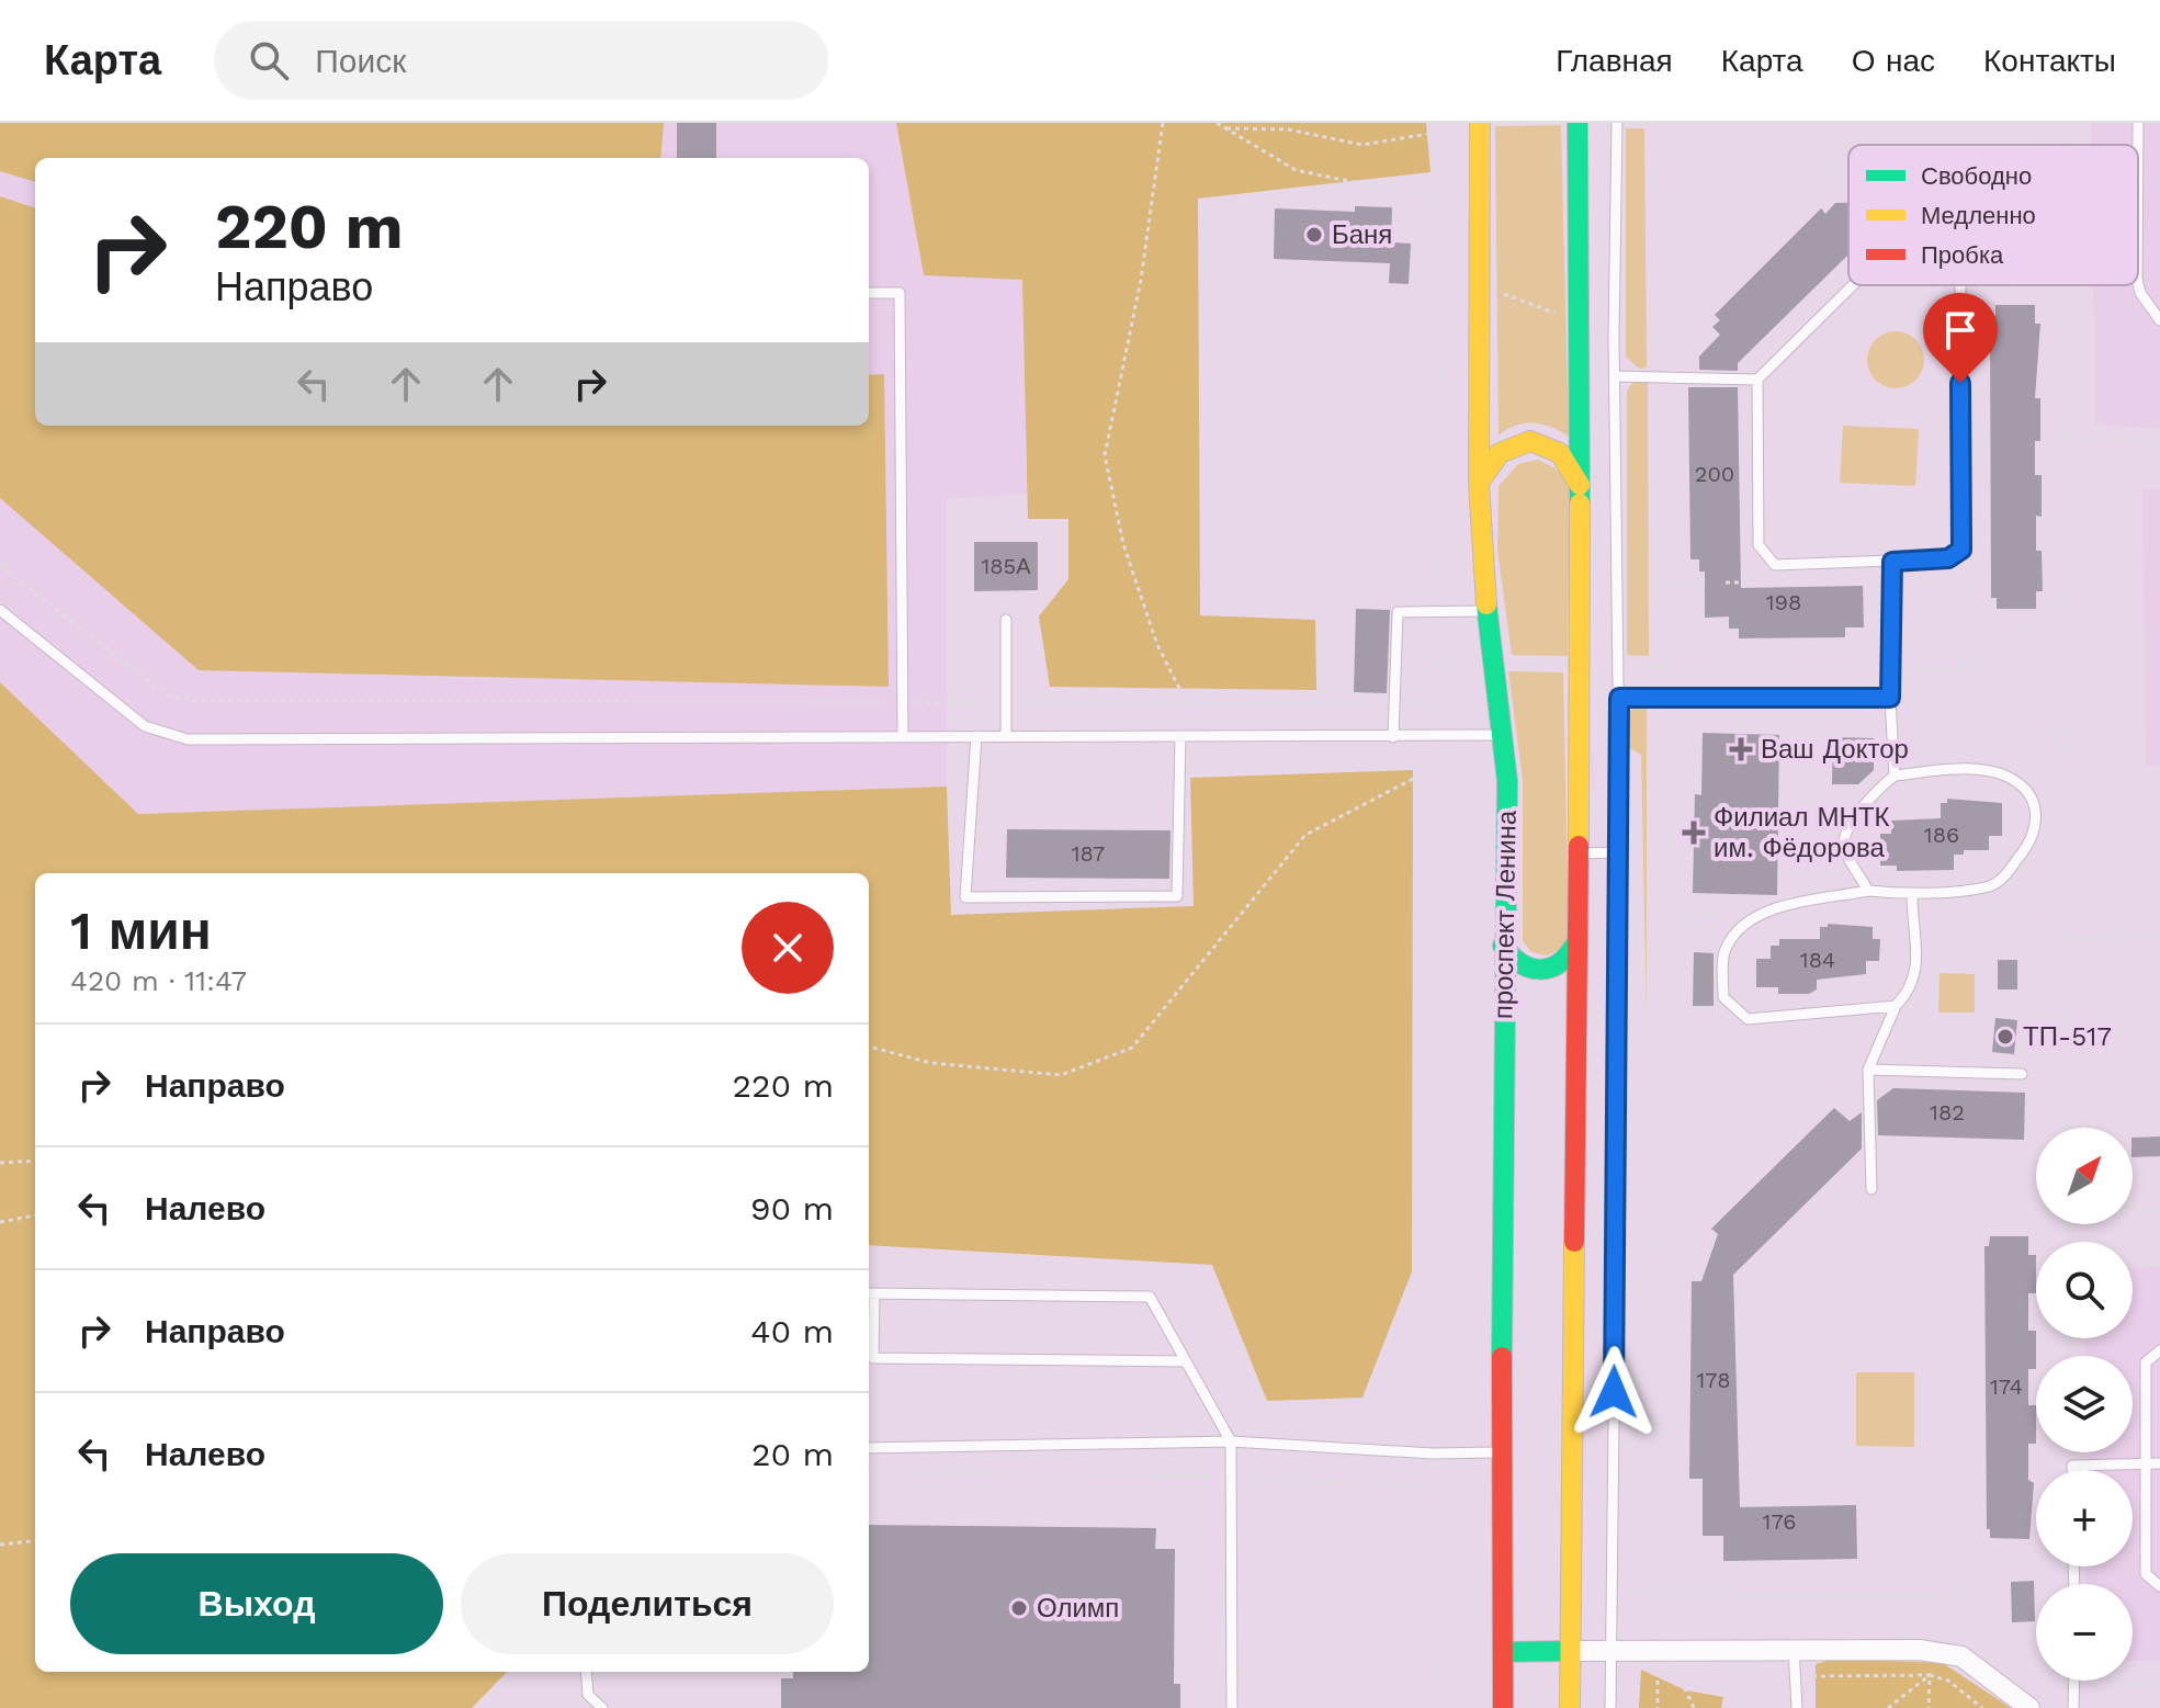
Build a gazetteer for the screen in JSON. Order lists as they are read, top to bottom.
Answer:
{
  "streets": {
    "main road": ["проспект Ленина"]
  },
  "places": {
    "other": ["Баня", "ТП-517", "Олимп"],
    "health": ["Ваш Доктор", "Филиал МНТК им. Фёдорова"]
  },
  "house_numbers": [
    "200",
    "185А",
    "198",
    "186",
    "187",
    "184",
    "182",
    "178",
    "174",
    "176"
  ],
  "legend": ["Свободно", "Медленно", "Пробка"],
  "north": "top right",
  "page": {
    "header": "Карта",
    "search": "Поиск",
    "nav": [
      "Главная",
      "Карта",
      "О нас",
      "Контакты"
    ],
    "turn": ["220 m", "Направо"],
    "heading": ["1 мин", "420 m · 11:47"],
    "list": [
      {
        "name": "Направо",
        "value": "220 m"
      },
      {
        "name": "Налево",
        "value": "90 m"
      },
      {
        "name": "Направо",
        "value": "40 m"
      },
      {
        "name": "Налево",
        "value": "20 m"
      }
    ],
    "map_buttons": ["+", "−"],
    "buttons": ["Выход", "Поделиться"]
  }
}
